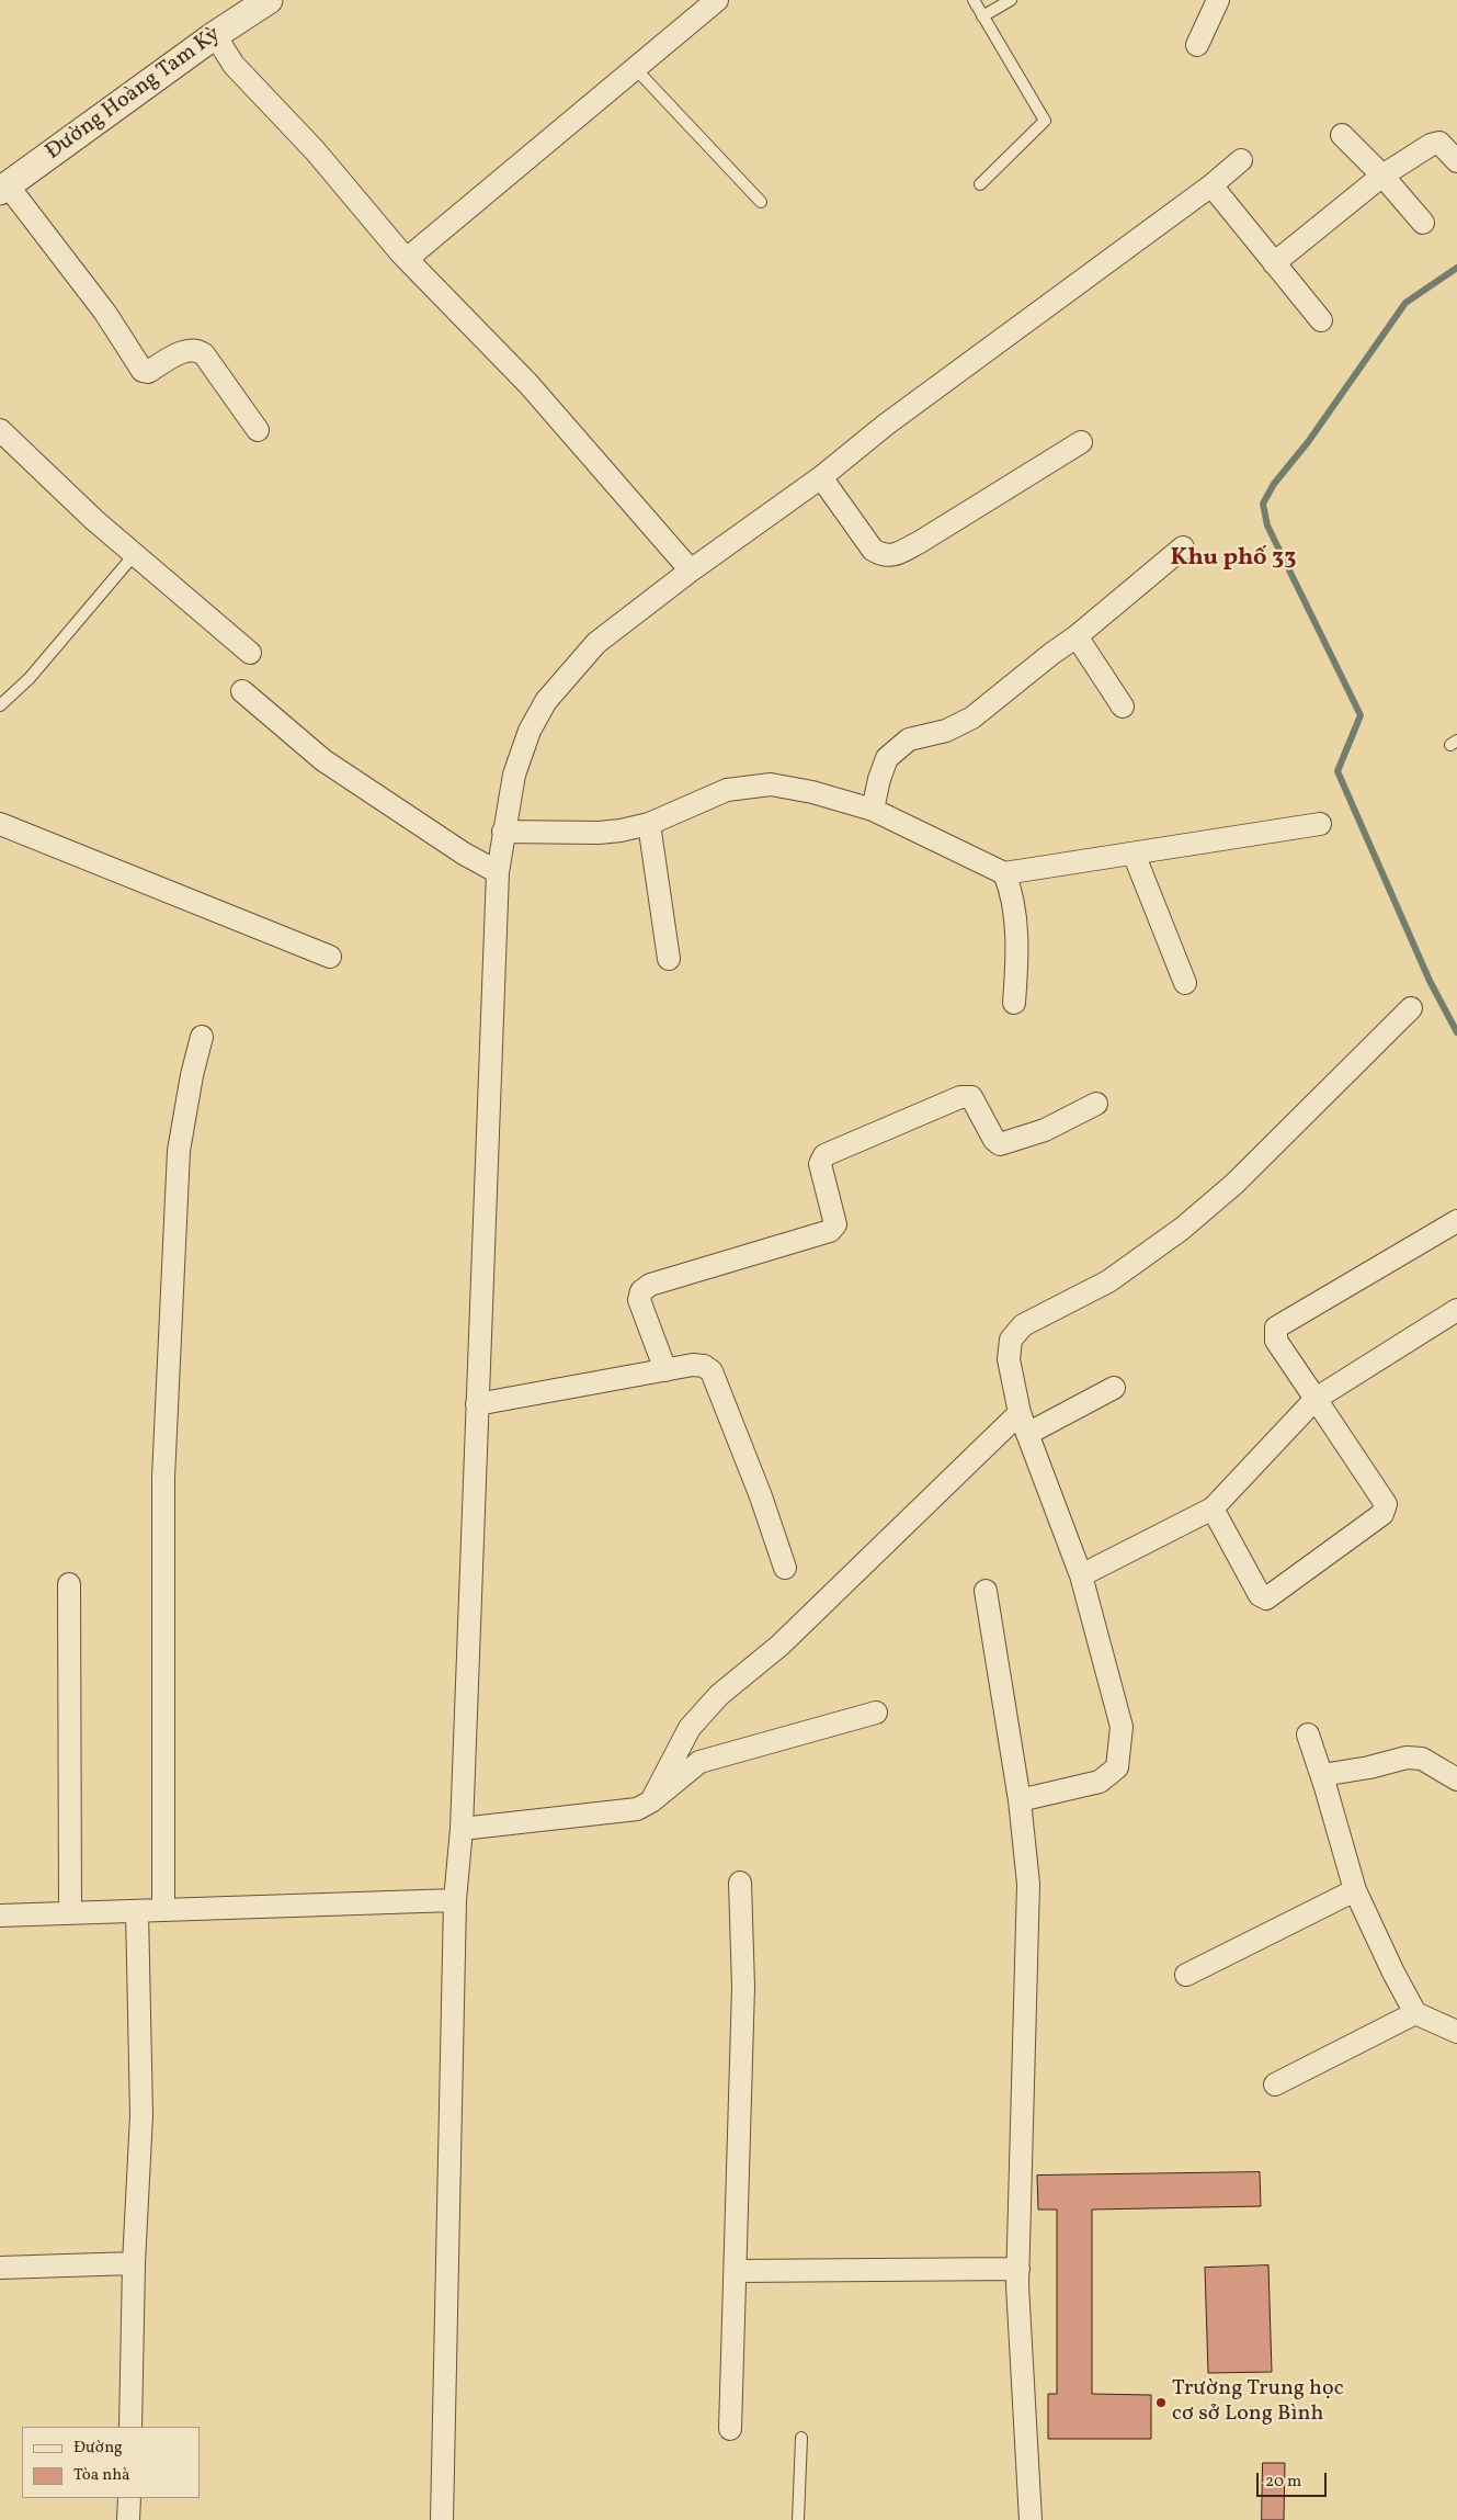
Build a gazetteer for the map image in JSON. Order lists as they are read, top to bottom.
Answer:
{
  "streets": {
    "street": ["Đường Hoàng Tam Kỳ"]
  },
  "districts": ["Khu phố 33"],
  "places": ["Trường Trung học cơ sở Long Bình"],
  "legend": ["Đường", "Tòa nhà"],
  "scale_bar": "20 m"
}
